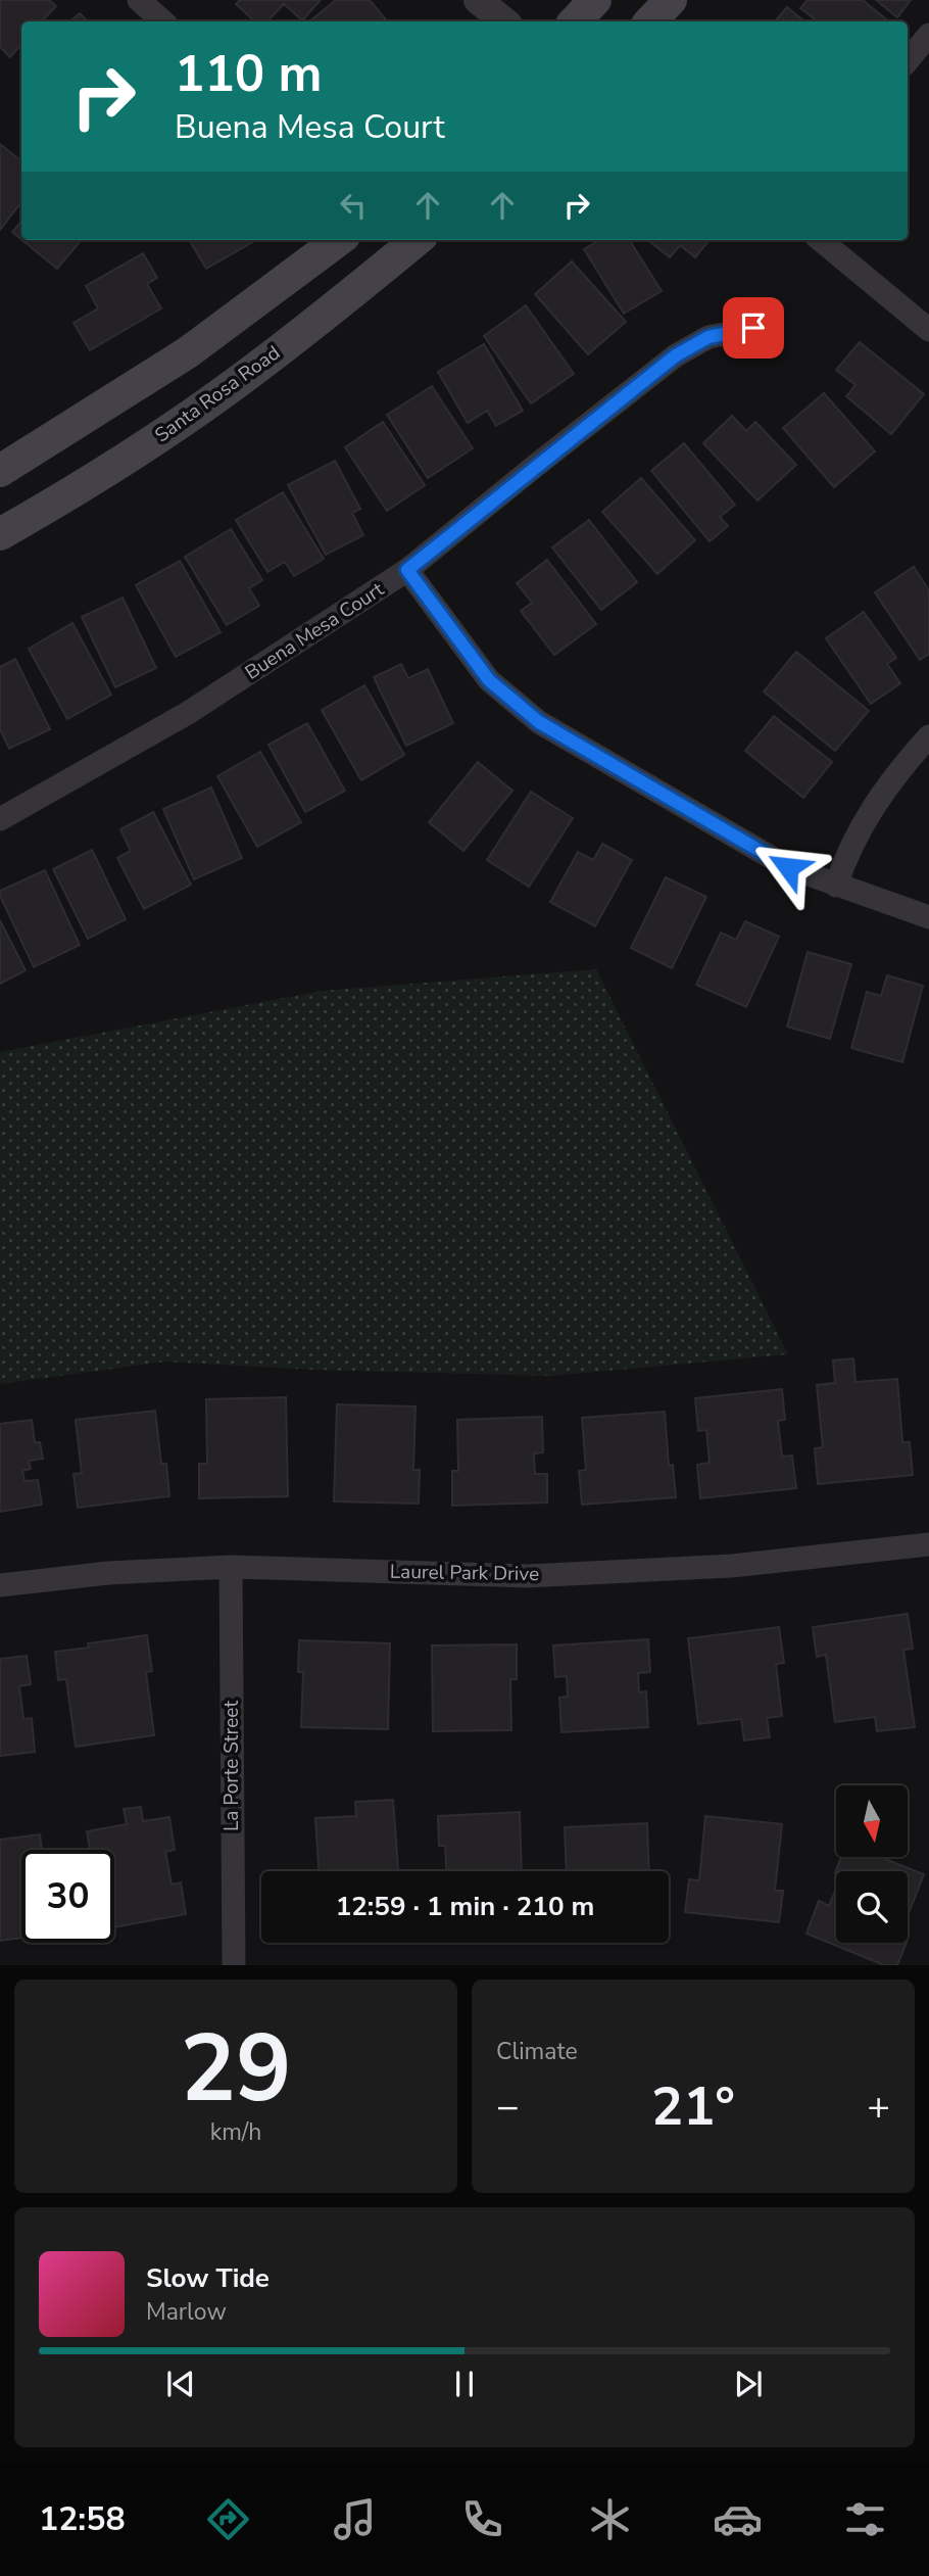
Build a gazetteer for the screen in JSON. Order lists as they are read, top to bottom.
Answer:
{
  "streets": {
    "main road": ["Santa Rosa Road"],
    "street": ["Buena Mesa Court", "Laurel Park Drive", "La Porte Street"]
  },
  "crossings": [
    ["Laurel Park Drive", "La Porte Street"]
  ],
  "north": "bottom",
  "page": {
    "turn": ["110 m", "Buena Mesa Court"],
    "limit": "30",
    "trip": "12:59 · 1 min · 210 m",
    "tile": [
      ["29", "km/h"],
      "Climate"
    ],
    "heat": ["−", "21°", "+"],
    "song": ["Slow Tide", "Marlow"],
    "tabs": "12:58"
  }
}
